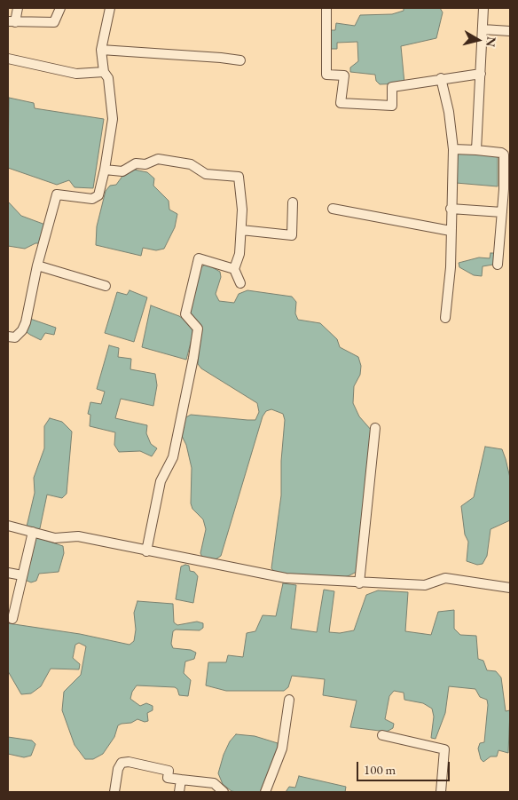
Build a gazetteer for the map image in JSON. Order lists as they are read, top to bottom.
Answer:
{
  "scale_bar": "100 m",
  "north": "right"
}
